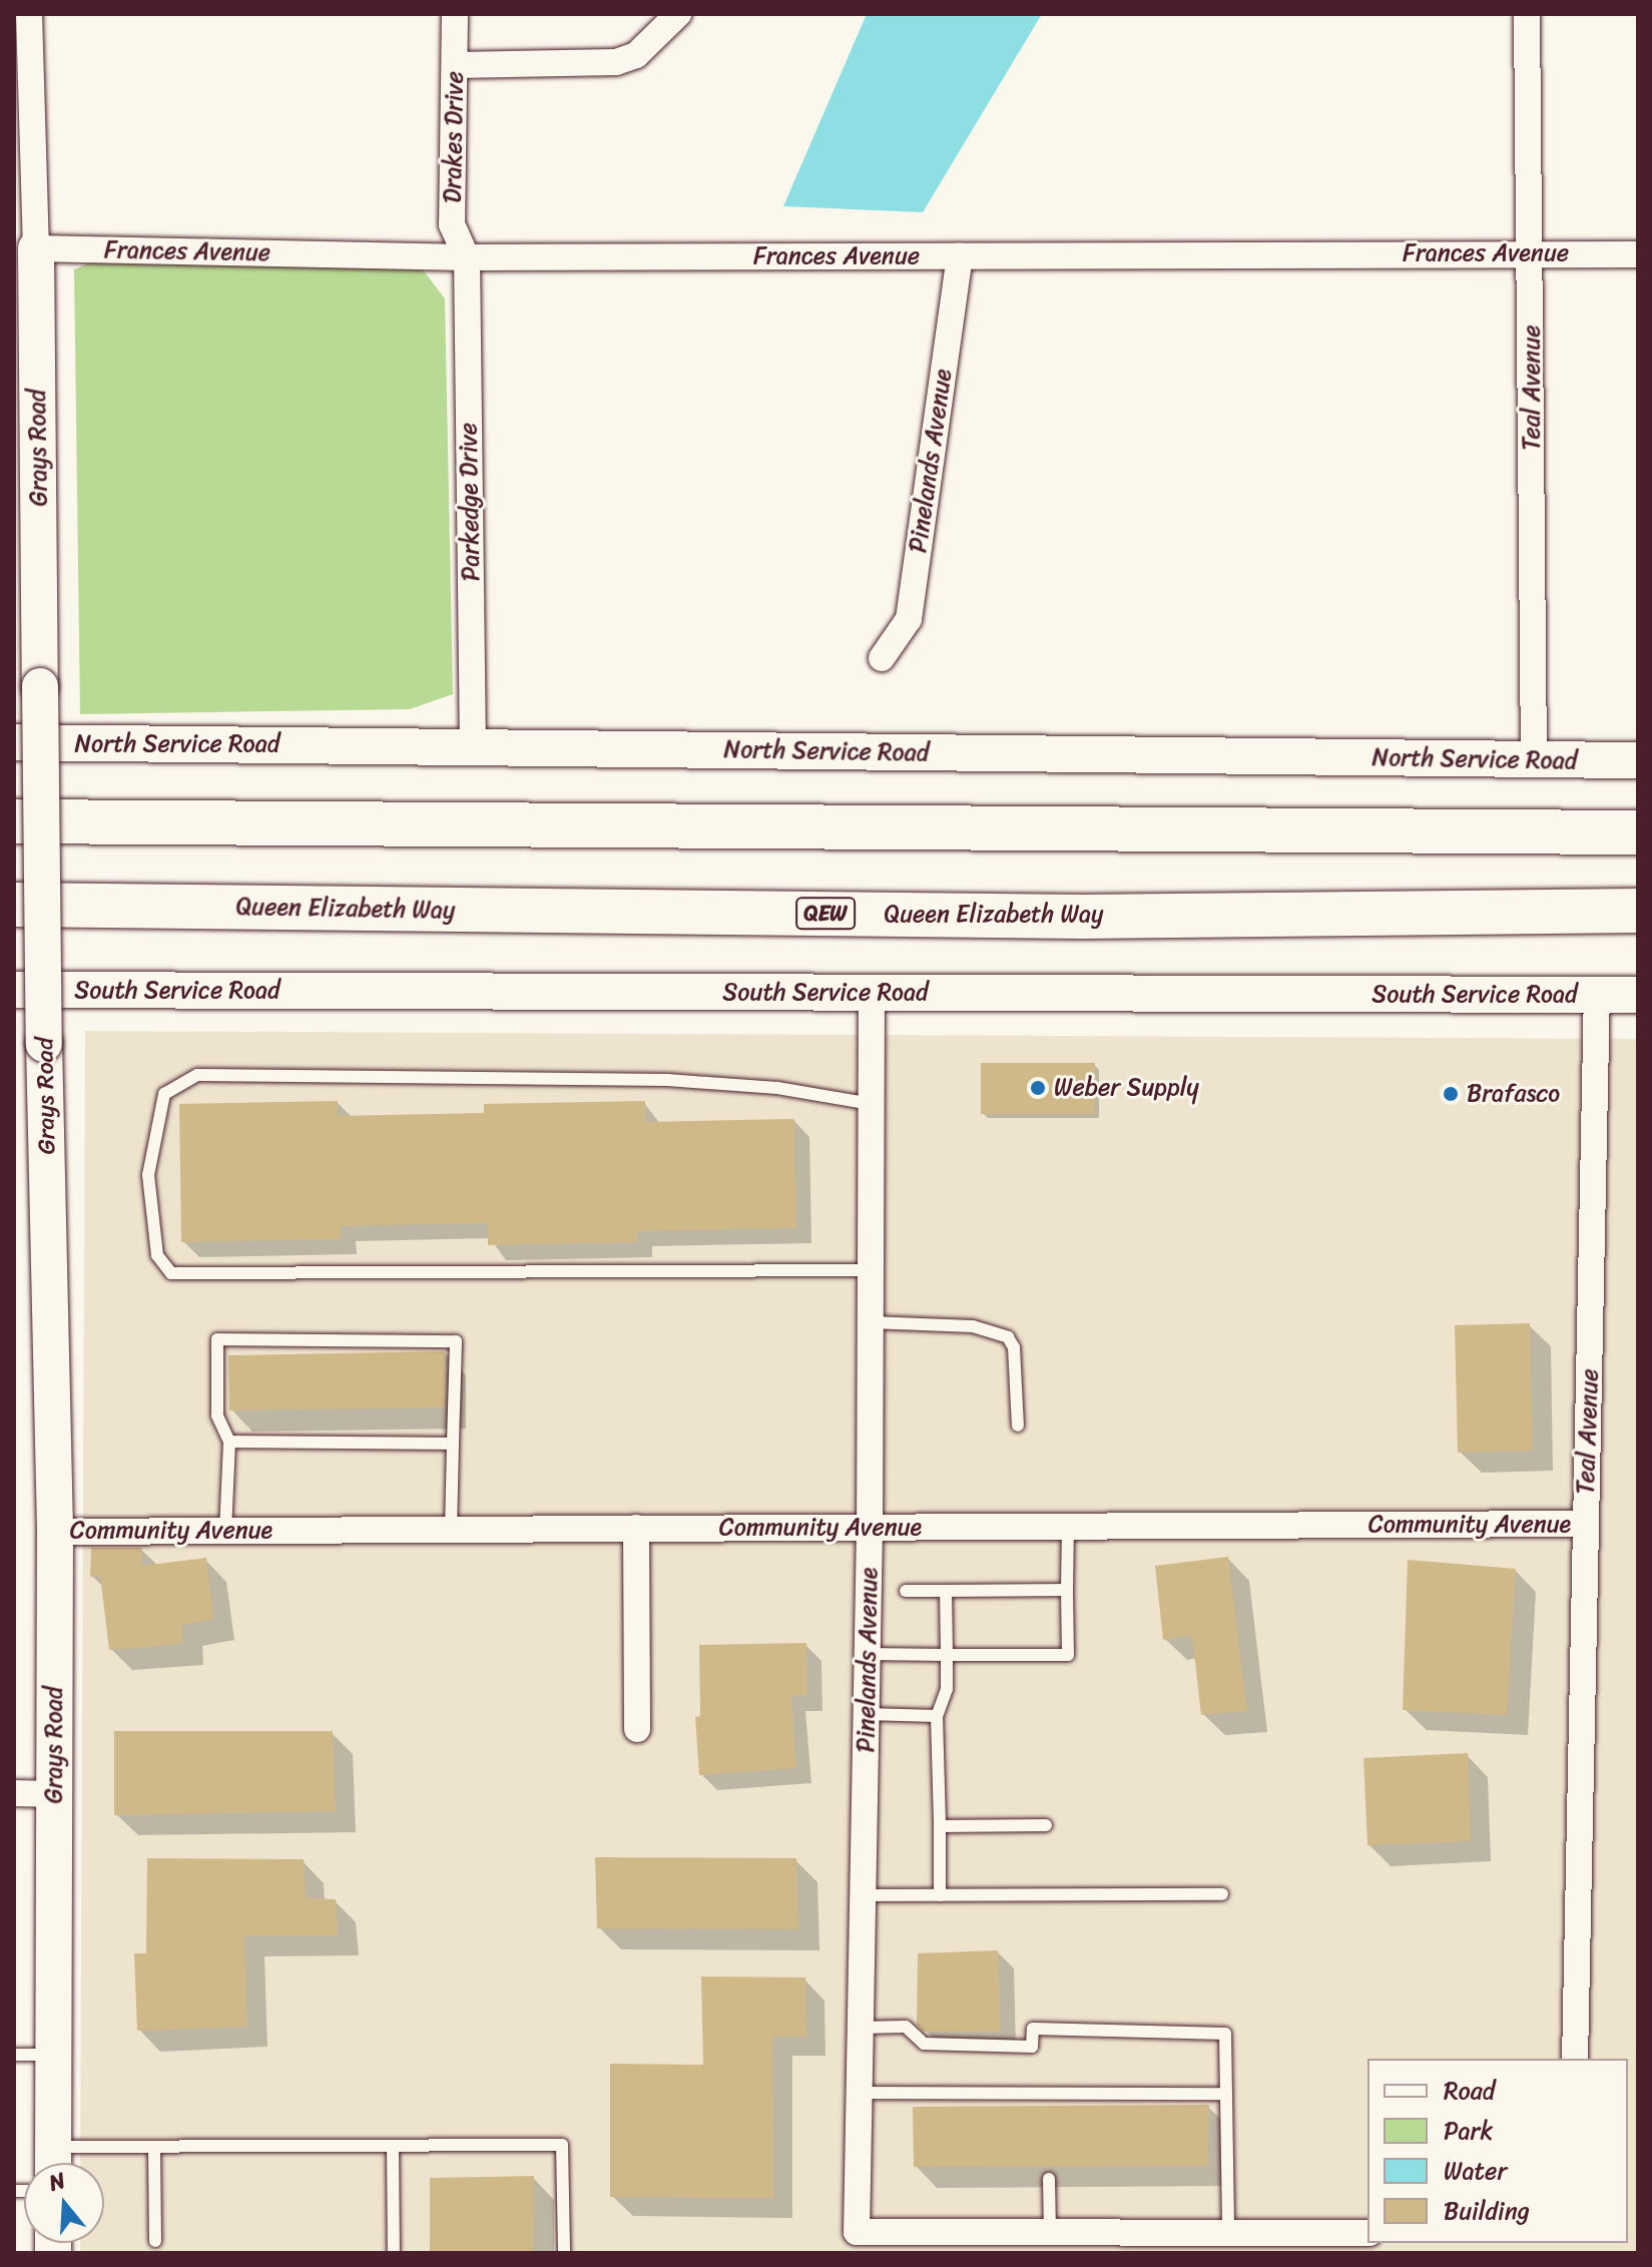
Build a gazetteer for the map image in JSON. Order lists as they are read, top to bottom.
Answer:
{
  "streets": {
    "highway": ["Queen Elizabeth Way", "QEW"],
    "street": [
      "Drakes Drive",
      "Frances Avenue",
      "Teal Avenue",
      "Grays Road",
      "Pinelands Avenue",
      "Parkedge Drive",
      "North Service Road",
      "South Service Road",
      "Community Avenue"
    ]
  },
  "crossings": [
    ["Drakes Drive", "Frances Avenue"],
    ["Drakes Drive", "Parkedge Drive"],
    ["Frances Avenue", "Teal Avenue"],
    ["Frances Avenue", "Grays Road"],
    ["Frances Avenue", "Pinelands Avenue"],
    ["Frances Avenue", "Parkedge Drive"],
    ["Teal Avenue", "North Service Road"],
    ["Teal Avenue", "South Service Road"],
    ["Teal Avenue", "Community Avenue"],
    ["Grays Road", "Community Avenue"],
    ["Pinelands Avenue", "South Service Road"],
    ["Pinelands Avenue", "Community Avenue"],
    ["Parkedge Drive", "North Service Road"]
  ],
  "places": ["Weber Supply", "Brafasco"],
  "legend": [
    "Road",
    "Park",
    "Water",
    "Building"
  ],
  "north": "top"
}
